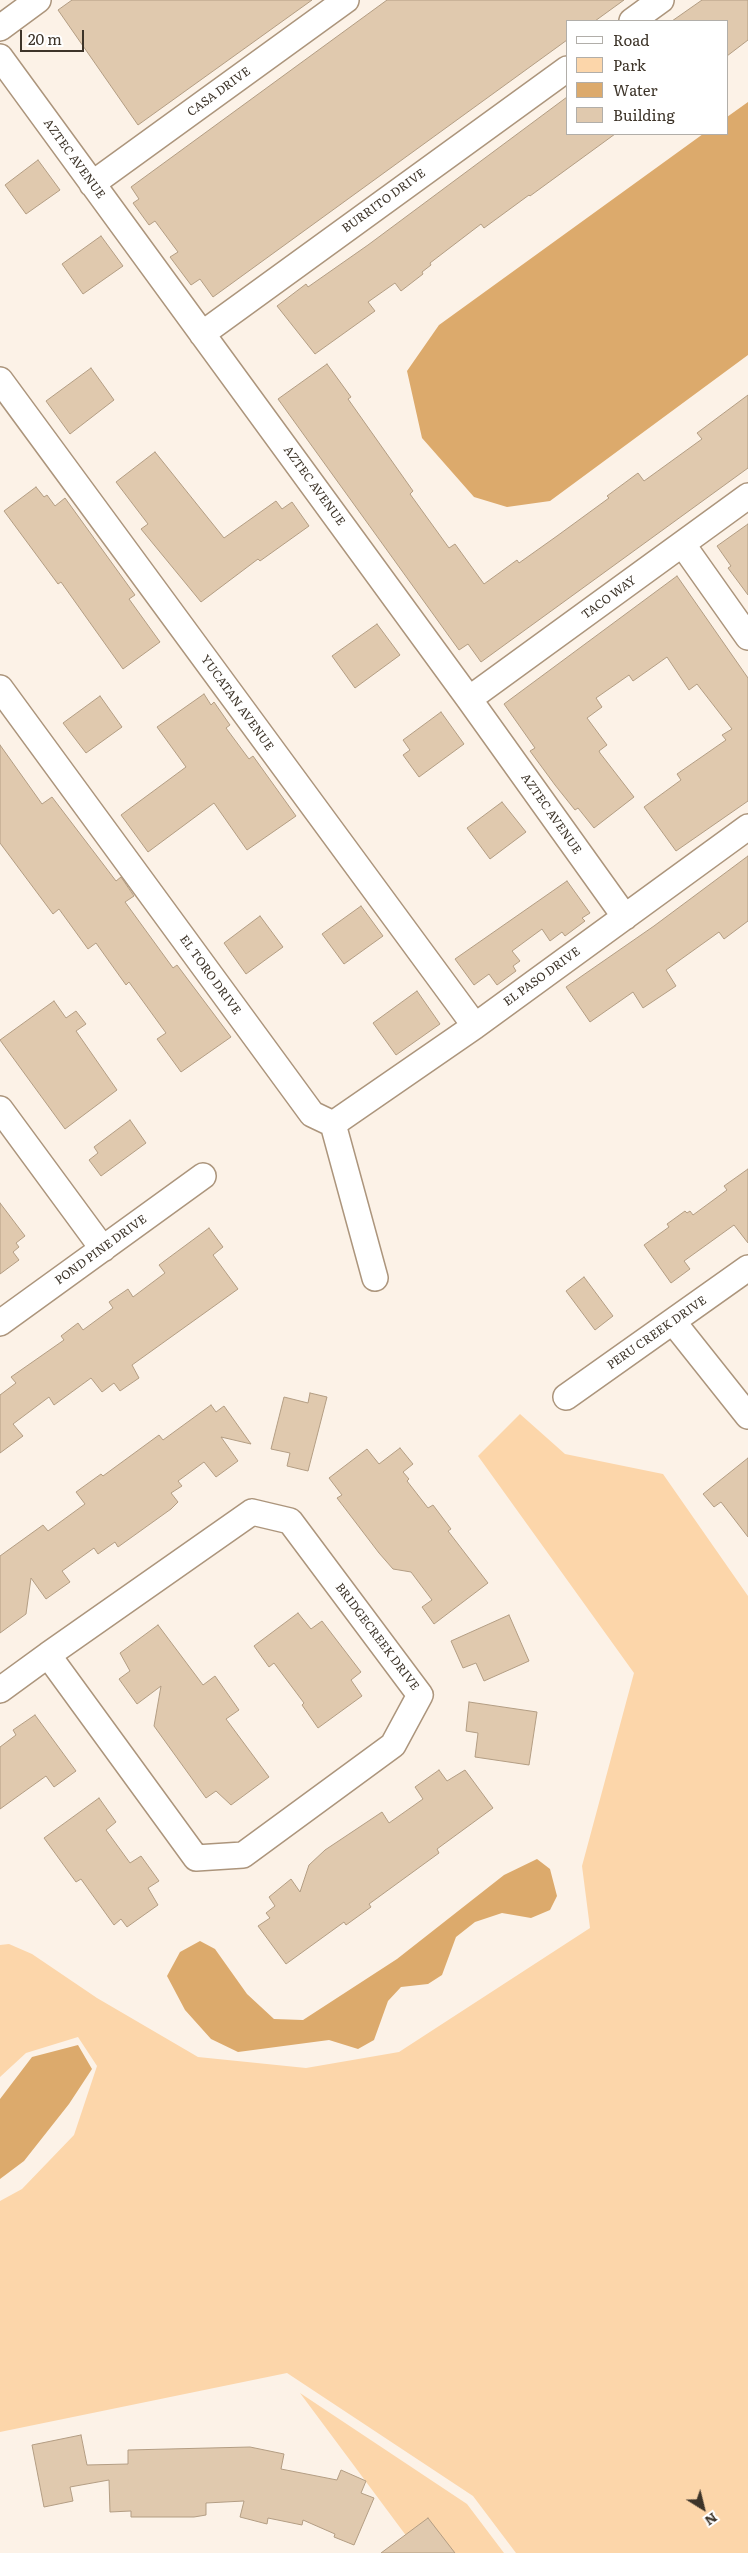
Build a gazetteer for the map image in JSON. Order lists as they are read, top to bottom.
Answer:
{
  "streets": {
    "street": [
      "CASA DRIVE",
      "AZTEC AVENUE",
      "BURRITO DRIVE",
      "TACO WAY",
      "YUCATAN AVENUE",
      "EL TORO DRIVE",
      "EL PASO DRIVE",
      "POND PINE DRIVE",
      "PERU CREEK DRIVE",
      "BRIDGECREEK DRIVE"
    ]
  },
  "crossings": [
    ["CASA DRIVE", "AZTEC AVENUE"],
    ["AZTEC AVENUE", "BURRITO DRIVE"],
    ["AZTEC AVENUE", "TACO WAY"],
    ["AZTEC AVENUE", "EL PASO DRIVE"],
    ["YUCATAN AVENUE", "EL PASO DRIVE"],
    ["EL TORO DRIVE", "EL PASO DRIVE"]
  ],
  "legend": [
    "Road",
    "Park",
    "Water",
    "Building"
  ],
  "scale_bar": "20 m",
  "north": "bottom right"
}
